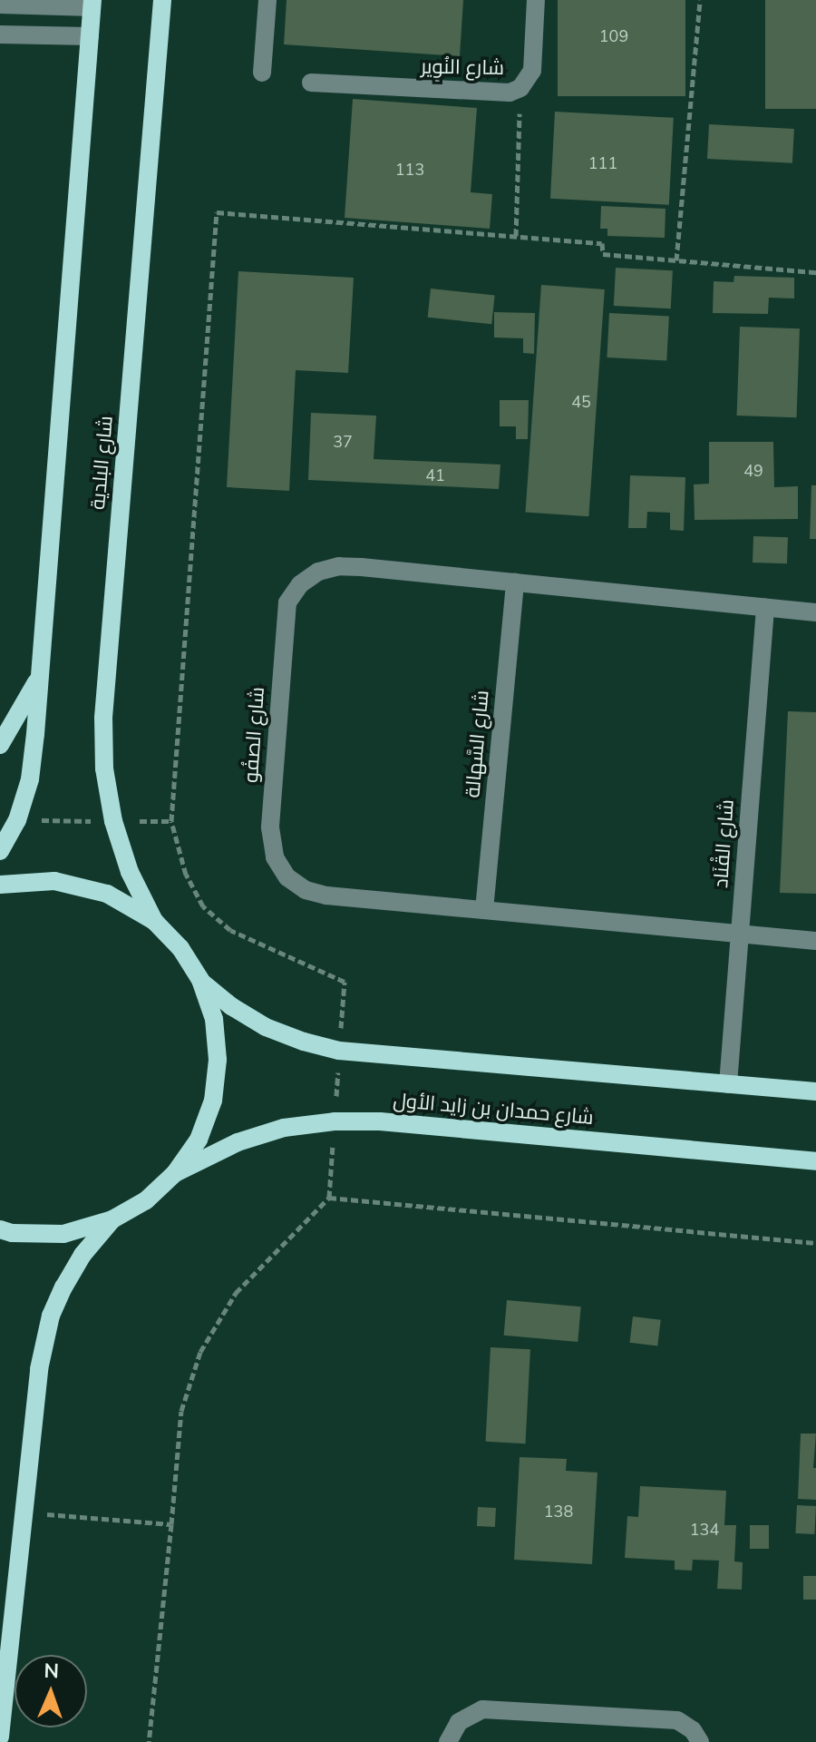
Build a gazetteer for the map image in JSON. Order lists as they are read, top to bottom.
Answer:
{
  "streets": {
    "main road": ["شارع البلدية", "شارع حمدان بن زايد الأول"],
    "street": [
      "شارع النُوِير",
      "شارع الصفُو",
      "شارع السَّهالة",
      "شارع القْنَاد"
    ]
  },
  "crossings": [
    ["شارع الصفُو", "شارع السَّهالة"],
    ["شارع الصفُو", "شارع القْنَاد"]
  ],
  "house_numbers": [
    "109",
    "111",
    "113",
    "45",
    "37",
    "49",
    "41",
    "138",
    "134"
  ],
  "north": "top"
}
